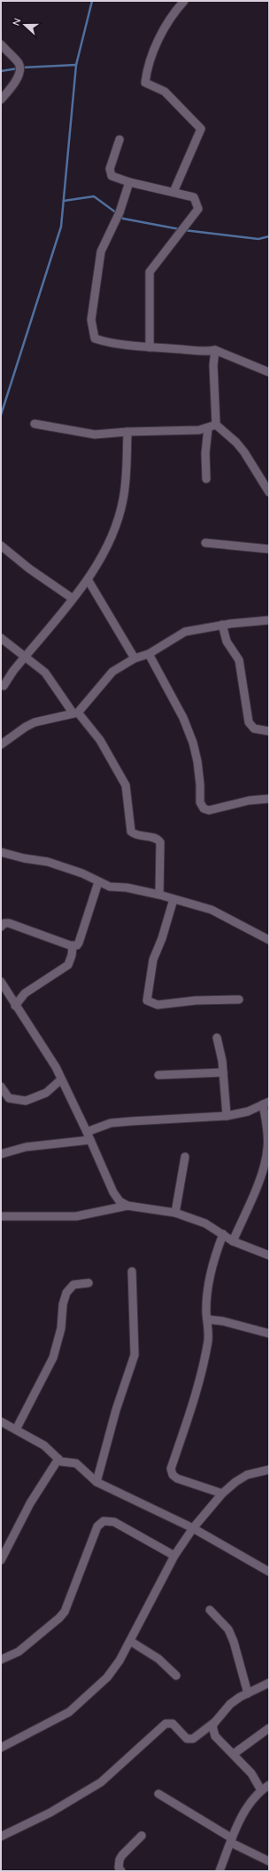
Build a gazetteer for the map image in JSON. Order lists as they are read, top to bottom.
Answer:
{
  "north": "left"
}
